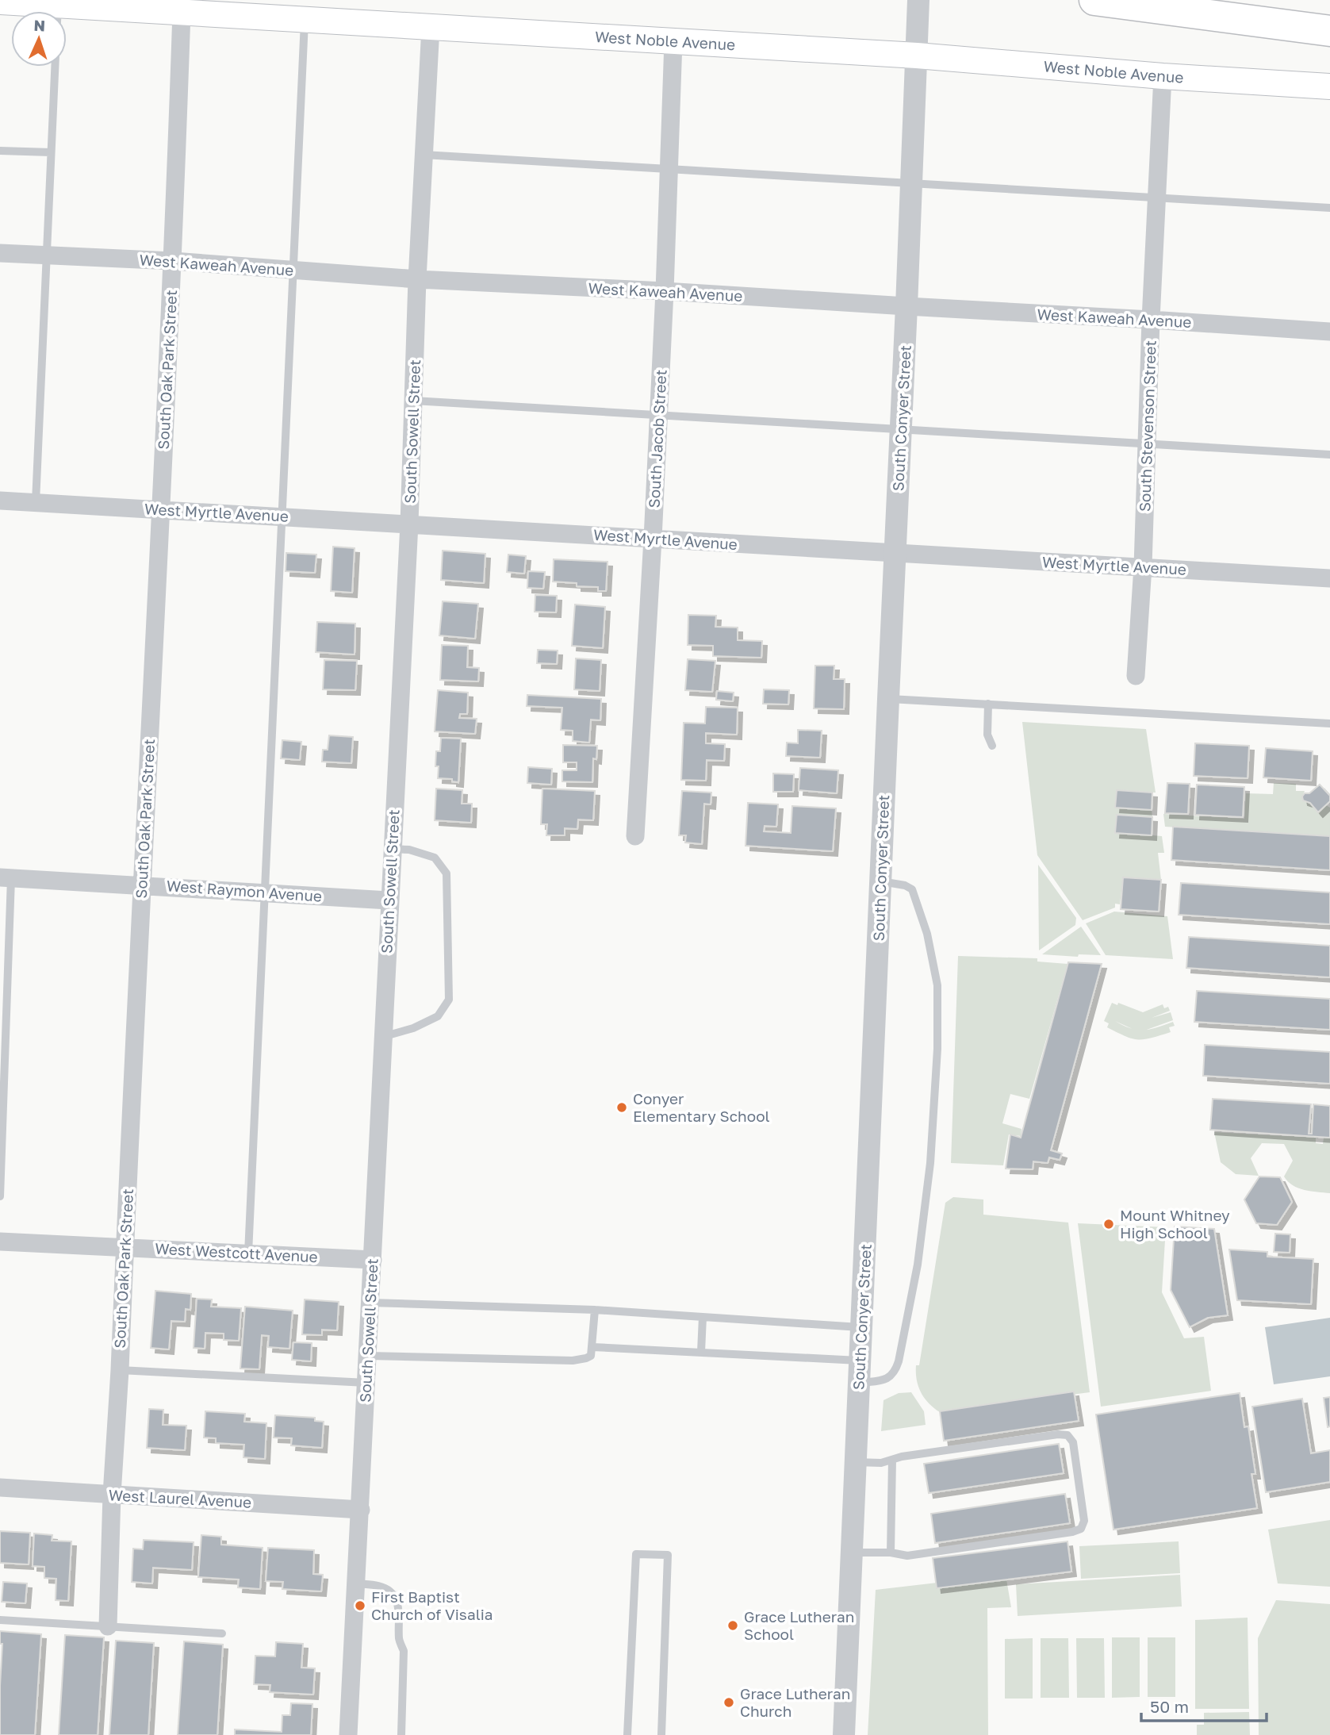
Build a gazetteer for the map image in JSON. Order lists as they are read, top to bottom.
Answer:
{
  "streets": {
    "main road": ["West Noble Avenue"],
    "street": [
      "West Kaweah Avenue",
      "South Oak Park Street",
      "South Conyer Street",
      "South Stevenson Street",
      "South Sowell Street",
      "South Jacob Street",
      "West Myrtle Avenue",
      "West Raymon Avenue",
      "West Westcott Avenue",
      "West Laurel Avenue"
    ]
  },
  "crossings": [
    ["West Noble Avenue", "South Oak Park Street"],
    ["West Noble Avenue", "South Conyer Street"],
    ["West Noble Avenue", "South Stevenson Street"],
    ["West Noble Avenue", "South Sowell Street"],
    ["West Noble Avenue", "South Jacob Street"],
    ["West Kaweah Avenue", "South Oak Park Street"],
    ["West Kaweah Avenue", "South Conyer Street"],
    ["West Kaweah Avenue", "South Stevenson Street"],
    ["West Kaweah Avenue", "South Sowell Street"],
    ["West Kaweah Avenue", "South Jacob Street"],
    ["South Oak Park Street", "West Myrtle Avenue"],
    ["South Oak Park Street", "West Raymon Avenue"],
    ["South Oak Park Street", "West Westcott Avenue"],
    ["South Oak Park Street", "West Laurel Avenue"],
    ["South Conyer Street", "West Myrtle Avenue"],
    ["South Stevenson Street", "West Myrtle Avenue"],
    ["South Sowell Street", "West Myrtle Avenue"],
    ["South Sowell Street", "West Raymon Avenue"],
    ["South Sowell Street", "West Westcott Avenue"],
    ["South Sowell Street", "West Laurel Avenue"],
    ["South Jacob Street", "West Myrtle Avenue"]
  ],
  "places": [
    "Conyer Elementary School",
    "Mount Whitney High School",
    "First Baptist Church of Visalia",
    "Grace Lutheran School",
    "Grace Lutheran Church"
  ],
  "scale_bar": "50 m",
  "north": "top"
}
